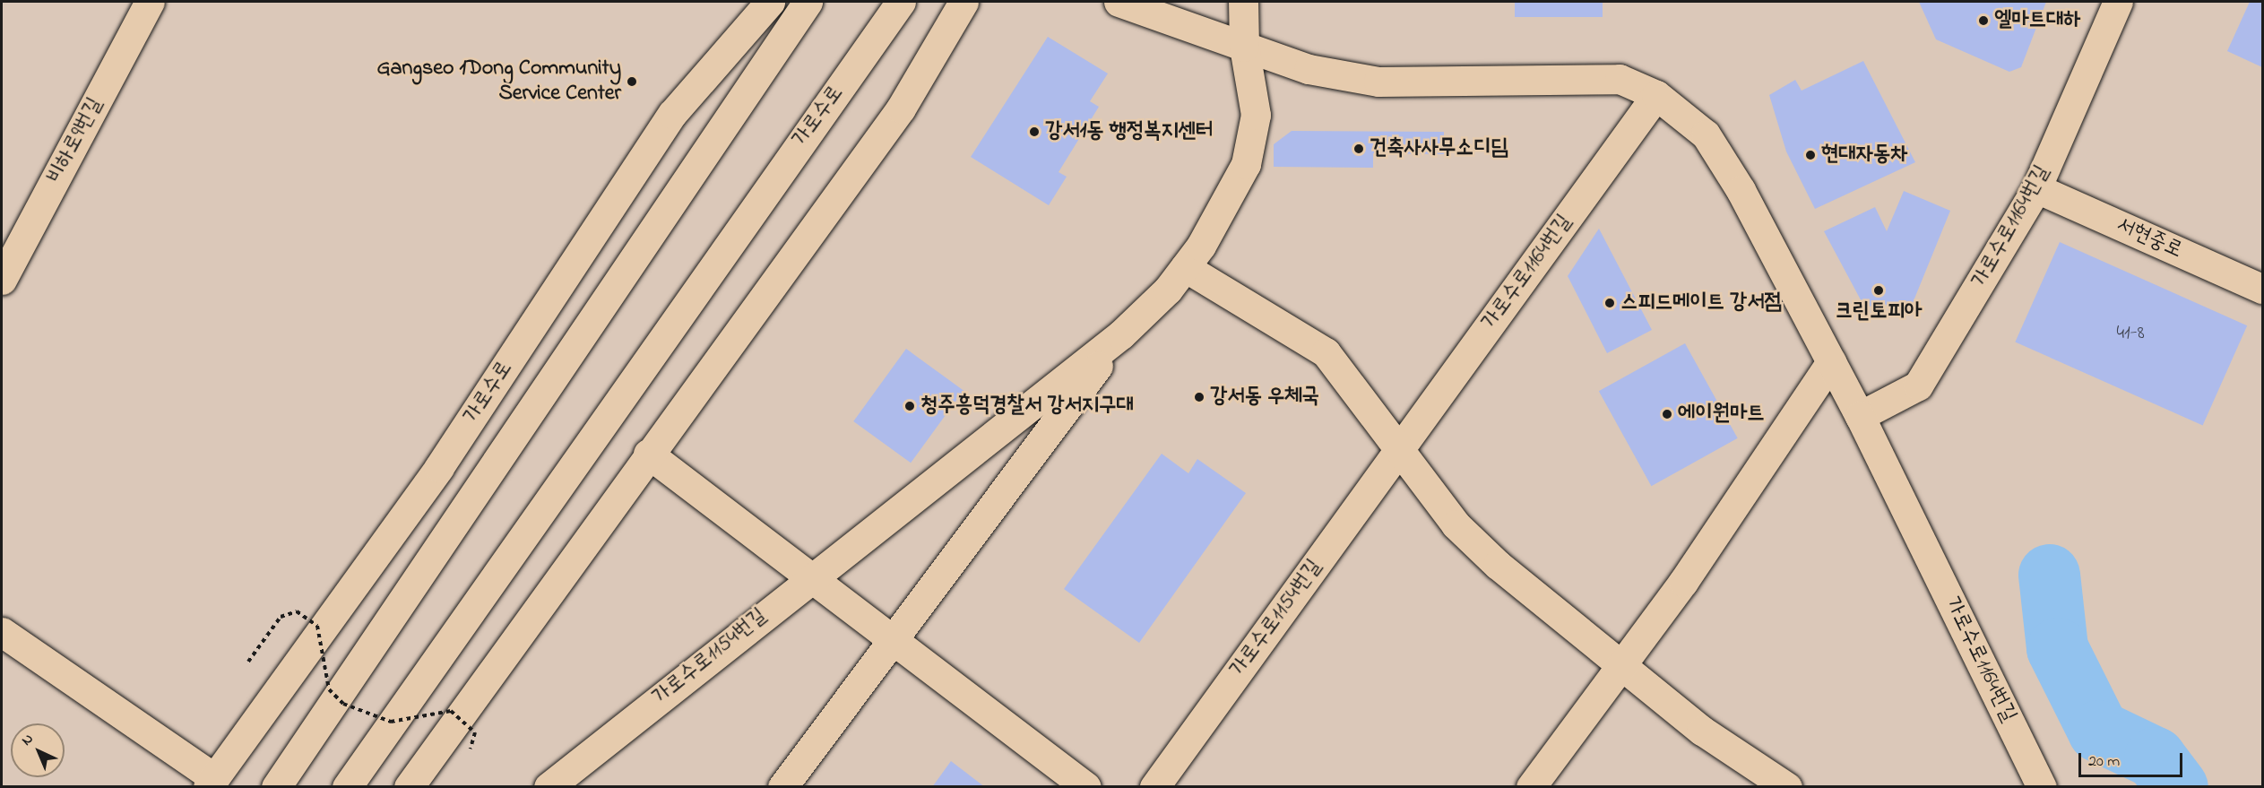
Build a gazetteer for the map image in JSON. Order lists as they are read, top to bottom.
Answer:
{
  "streets": {
    "street": [
      "가로수로",
      "비하로9번길",
      "가로수로1164번길",
      "서현중로",
      "가로수로1154번길"
    ]
  },
  "crossings": [
    ["가로수로1164번길", "서현중로"],
    ["가로수로1164번길", "가로수로1154번길"]
  ],
  "places": [
    "엘마트대하",
    "Gangseo 1Dong Community Service Center",
    "강서1동 행정복지센터",
    "건축사사무소디딤",
    "현대자동차",
    "크린토피아",
    "스피드메이트 강서점",
    "강서동 우체국",
    "청주흥덕경찰서 강서지구대",
    "에이원마트"
  ],
  "house_numbers": ["41-8"],
  "scale_bar": "20 m",
  "north": "top left"
}
